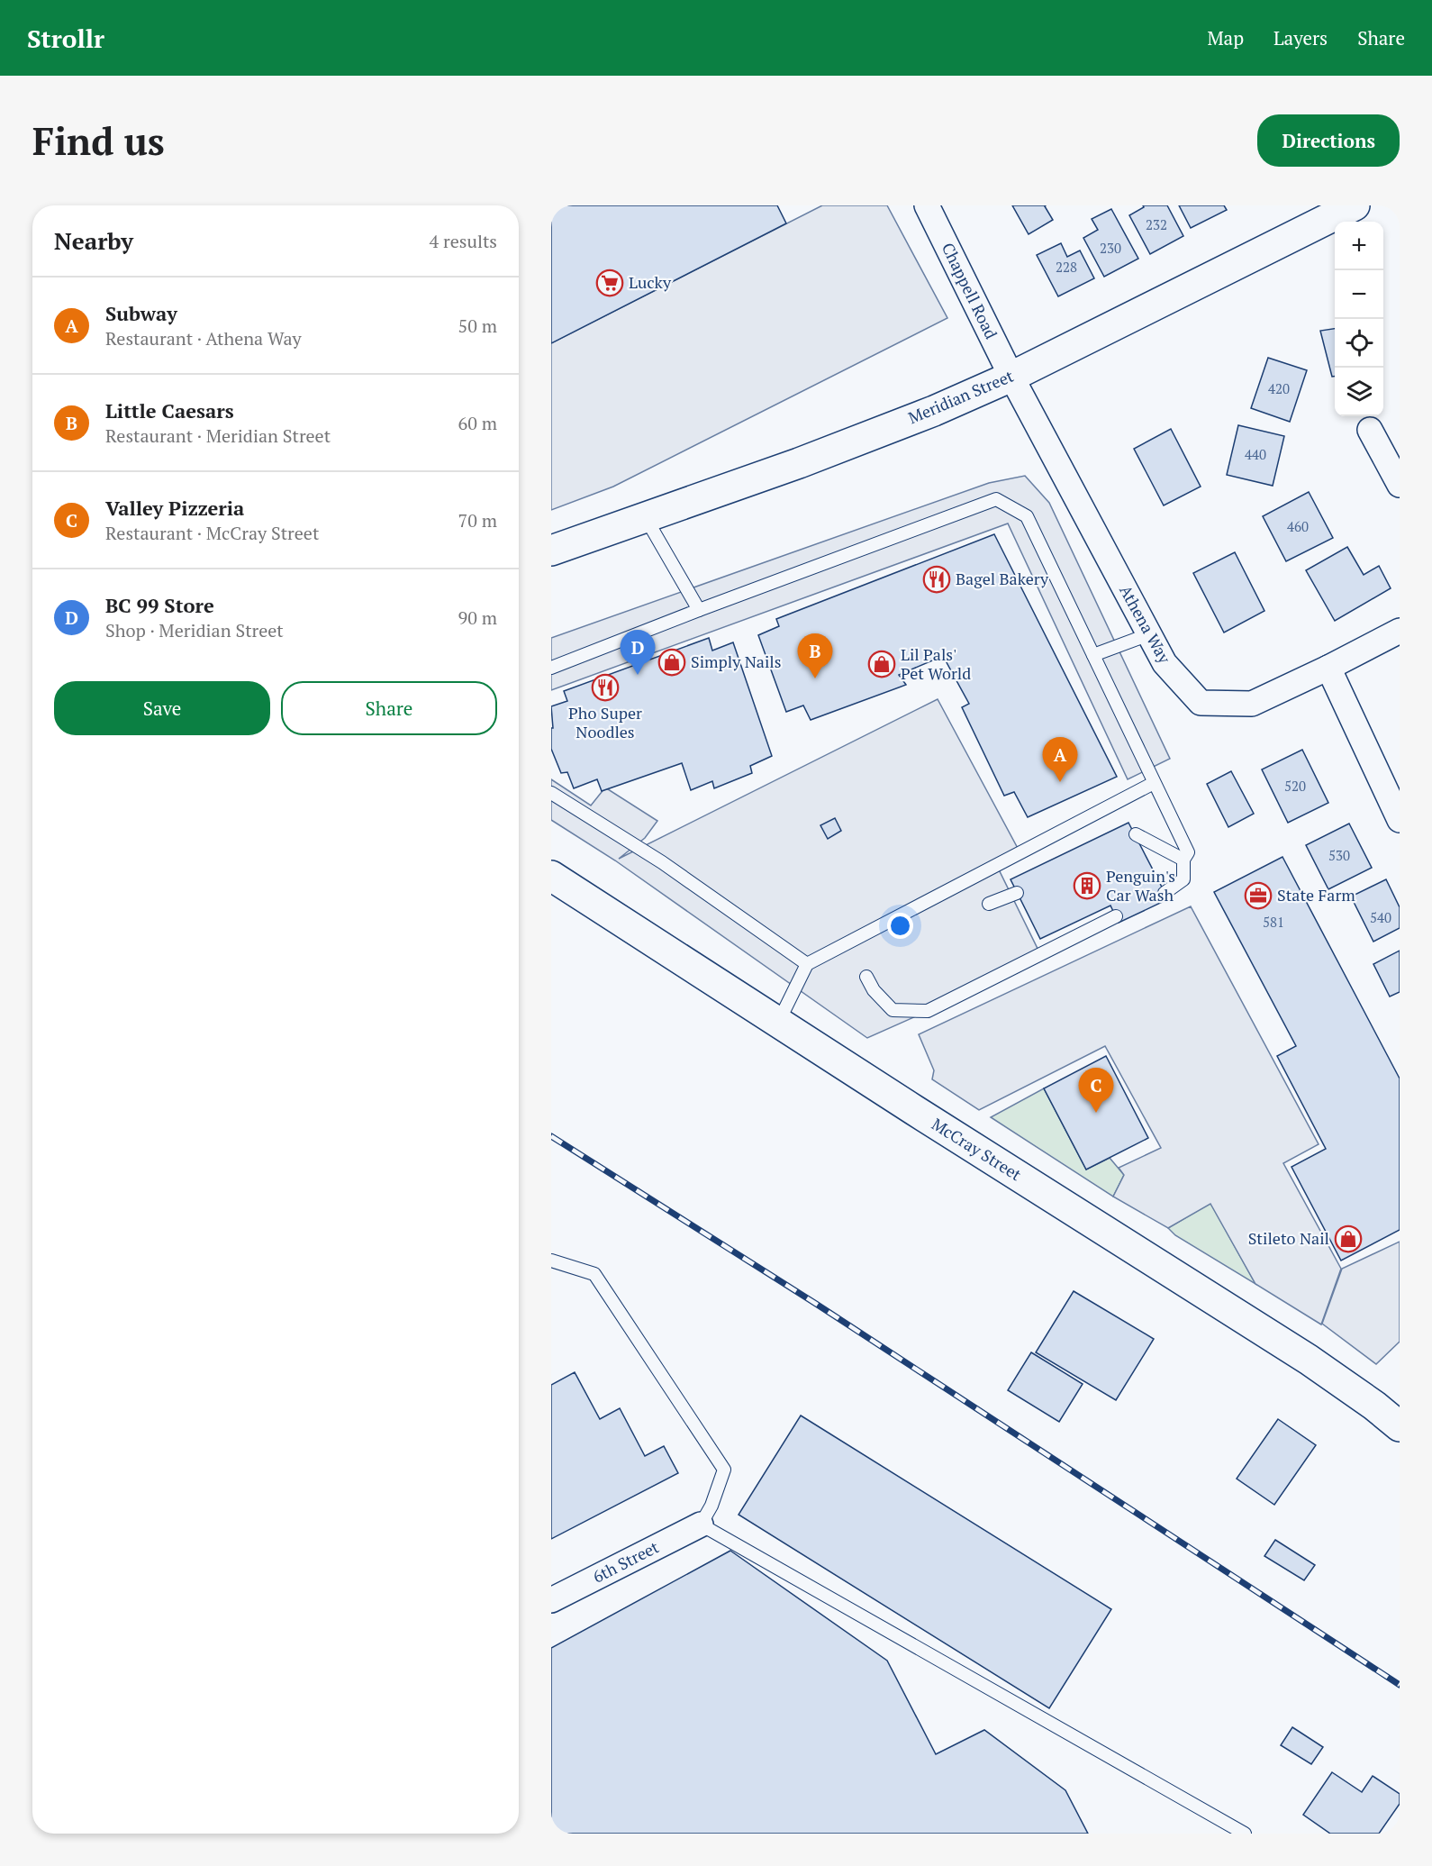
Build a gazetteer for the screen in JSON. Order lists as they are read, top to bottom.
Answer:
{
  "streets": {
    "street": [
      "Chappell Road",
      "Meridian Street",
      "Athena Way",
      "McCray Street",
      "6th Street"
    ]
  },
  "crossings": [
    ["Chappell Road", "Meridian Street"],
    ["Chappell Road", "Athena Way"],
    ["Meridian Street", "Athena Way"]
  ],
  "places": {
    "supermarket": ["Lucky"],
    "restaurant": ["Bagel Bakery", "Pho Super Noodles"],
    "shop": ["Simply Nails", "Lil Pals' Pet World", "Stileto Nail"],
    "building": ["Penguin's Car Wash"],
    "office": ["State Farm"]
  },
  "house_numbers": [
    "232",
    "230",
    "228",
    "420",
    "440",
    "460",
    "520",
    "530",
    "540",
    "581"
  ],
  "page": {
    "header": "Strollr",
    "nav": ["Map", "Layers", "Share"],
    "buttons": [
      "Directions",
      ["Save", "Share"]
    ],
    "title": "Find us",
    "heading": ["Nearby", "4 results"],
    "map_buttons": ["+", "−"],
    "list": [
      {
        "mark": "A",
        "name": "Subway",
        "note": "Restaurant · Athena Way",
        "value": "50 m"
      },
      {
        "mark": "B",
        "name": "Little Caesars",
        "note": "Restaurant · Meridian Street",
        "value": "60 m"
      },
      {
        "mark": "C",
        "name": "Valley Pizzeria",
        "note": "Restaurant · McCray Street",
        "value": "70 m"
      },
      {
        "mark": "D",
        "name": "BC 99 Store",
        "note": "Shop · Meridian Street",
        "value": "90 m"
      }
    ],
    "pins": [
      "D",
      "B",
      "A",
      "C"
    ]
  }
}
